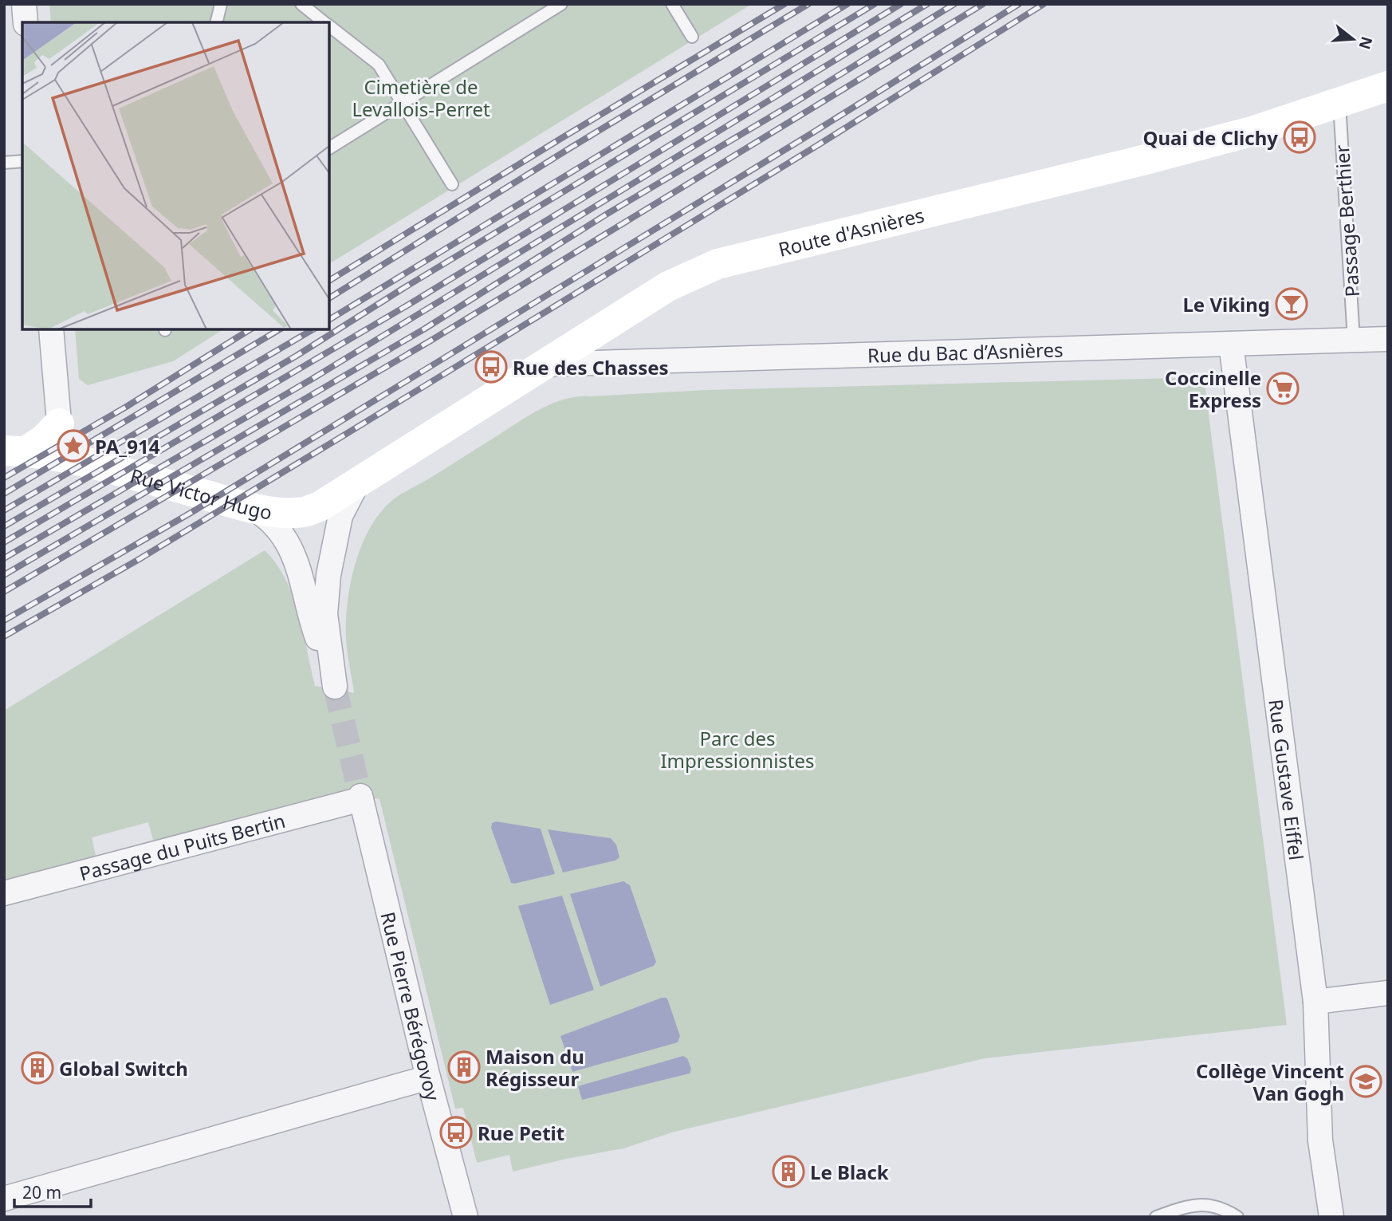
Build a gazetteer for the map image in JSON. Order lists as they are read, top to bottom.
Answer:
{
  "streets": {
    "main road": ["Route d'Asnières", "Rue Victor Hugo"],
    "street": [
      "Rue du Bac d’Asnières",
      "Rue Gustave Eiffel",
      "Passage du Puits Bertin",
      "Rue Pierre Bérégovoy"
    ],
    "lane": ["Passage Berthier"]
  },
  "crossings": [
    ["Passage Berthier", "Route d'Asnières"],
    ["Passage Berthier", "Rue du Bac d’Asnières"],
    ["Route d'Asnières", "Rue du Bac d’Asnières"],
    ["Rue du Bac d’Asnières", "Rue Gustave Eiffel"],
    ["Passage du Puits Bertin", "Rue Pierre Bérégovoy"]
  ],
  "parks": ["Cimetière de Levallois-Perret", "Parc des Impressionnistes"],
  "places": {
    "bus stop": ["Quai de Clichy", "Rue des Chasses", "Rue Petit"],
    "bar": ["Le Viking"],
    "supermarket": ["Coccinelle Express"],
    "place": ["PA_914"],
    "building": ["Maison du Régisseur", "Global Switch", "Le Black"],
    "school or university": ["Collège Vincent Van Gogh"]
  },
  "scale_bar": "20 m",
  "north": "right"
}
